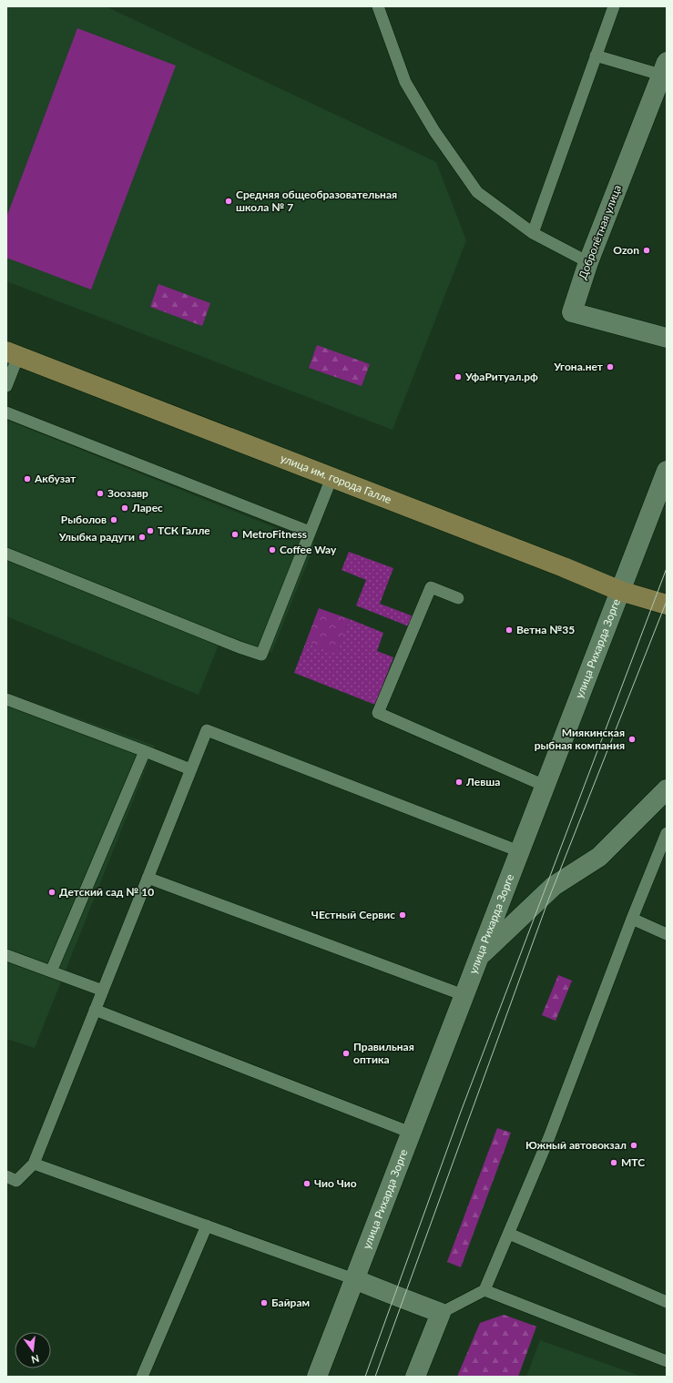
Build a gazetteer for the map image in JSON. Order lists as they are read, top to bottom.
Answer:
{
  "streets": {
    "main road": ["Добролётная улица", "улица им. города Галле", "улица Рихарда Зорге"]
  },
  "crossings": [
    ["улица им. города Галле", "улица Рихарда Зорге"]
  ],
  "places": [
    "Средняя общеобразовательная школа № 7",
    "Ozon",
    "Угона.нет",
    "УфаРитуал.рф",
    "Акбузат",
    "Зоозавр",
    "Ларес",
    "Рыболов",
    "ТСК Галле",
    "MetroFitness",
    "Улыбка радуги",
    "Coffee Way",
    "Ветна №35",
    "Миякинская рыбная компания",
    "Левша",
    "Детский сад № 10",
    "ЧЕстный Сервис",
    "Правильная оптика",
    "Южный автовокзал",
    "МТС",
    "Чио Чио",
    "Байрам"
  ],
  "north": "bottom"
}
